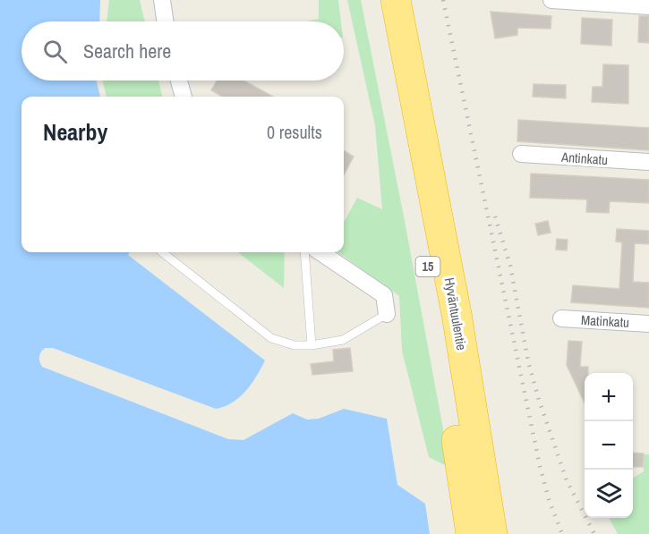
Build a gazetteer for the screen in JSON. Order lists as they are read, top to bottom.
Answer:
{
  "streets": {
    "highway": ["15", "Hyväntuulentie"],
    "street": ["Antinkatu", "Matinkatu"]
  },
  "page": {
    "search": "Search here",
    "heading": ["Nearby", "0 results"],
    "map_buttons": ["+", "−"]
  }
}
